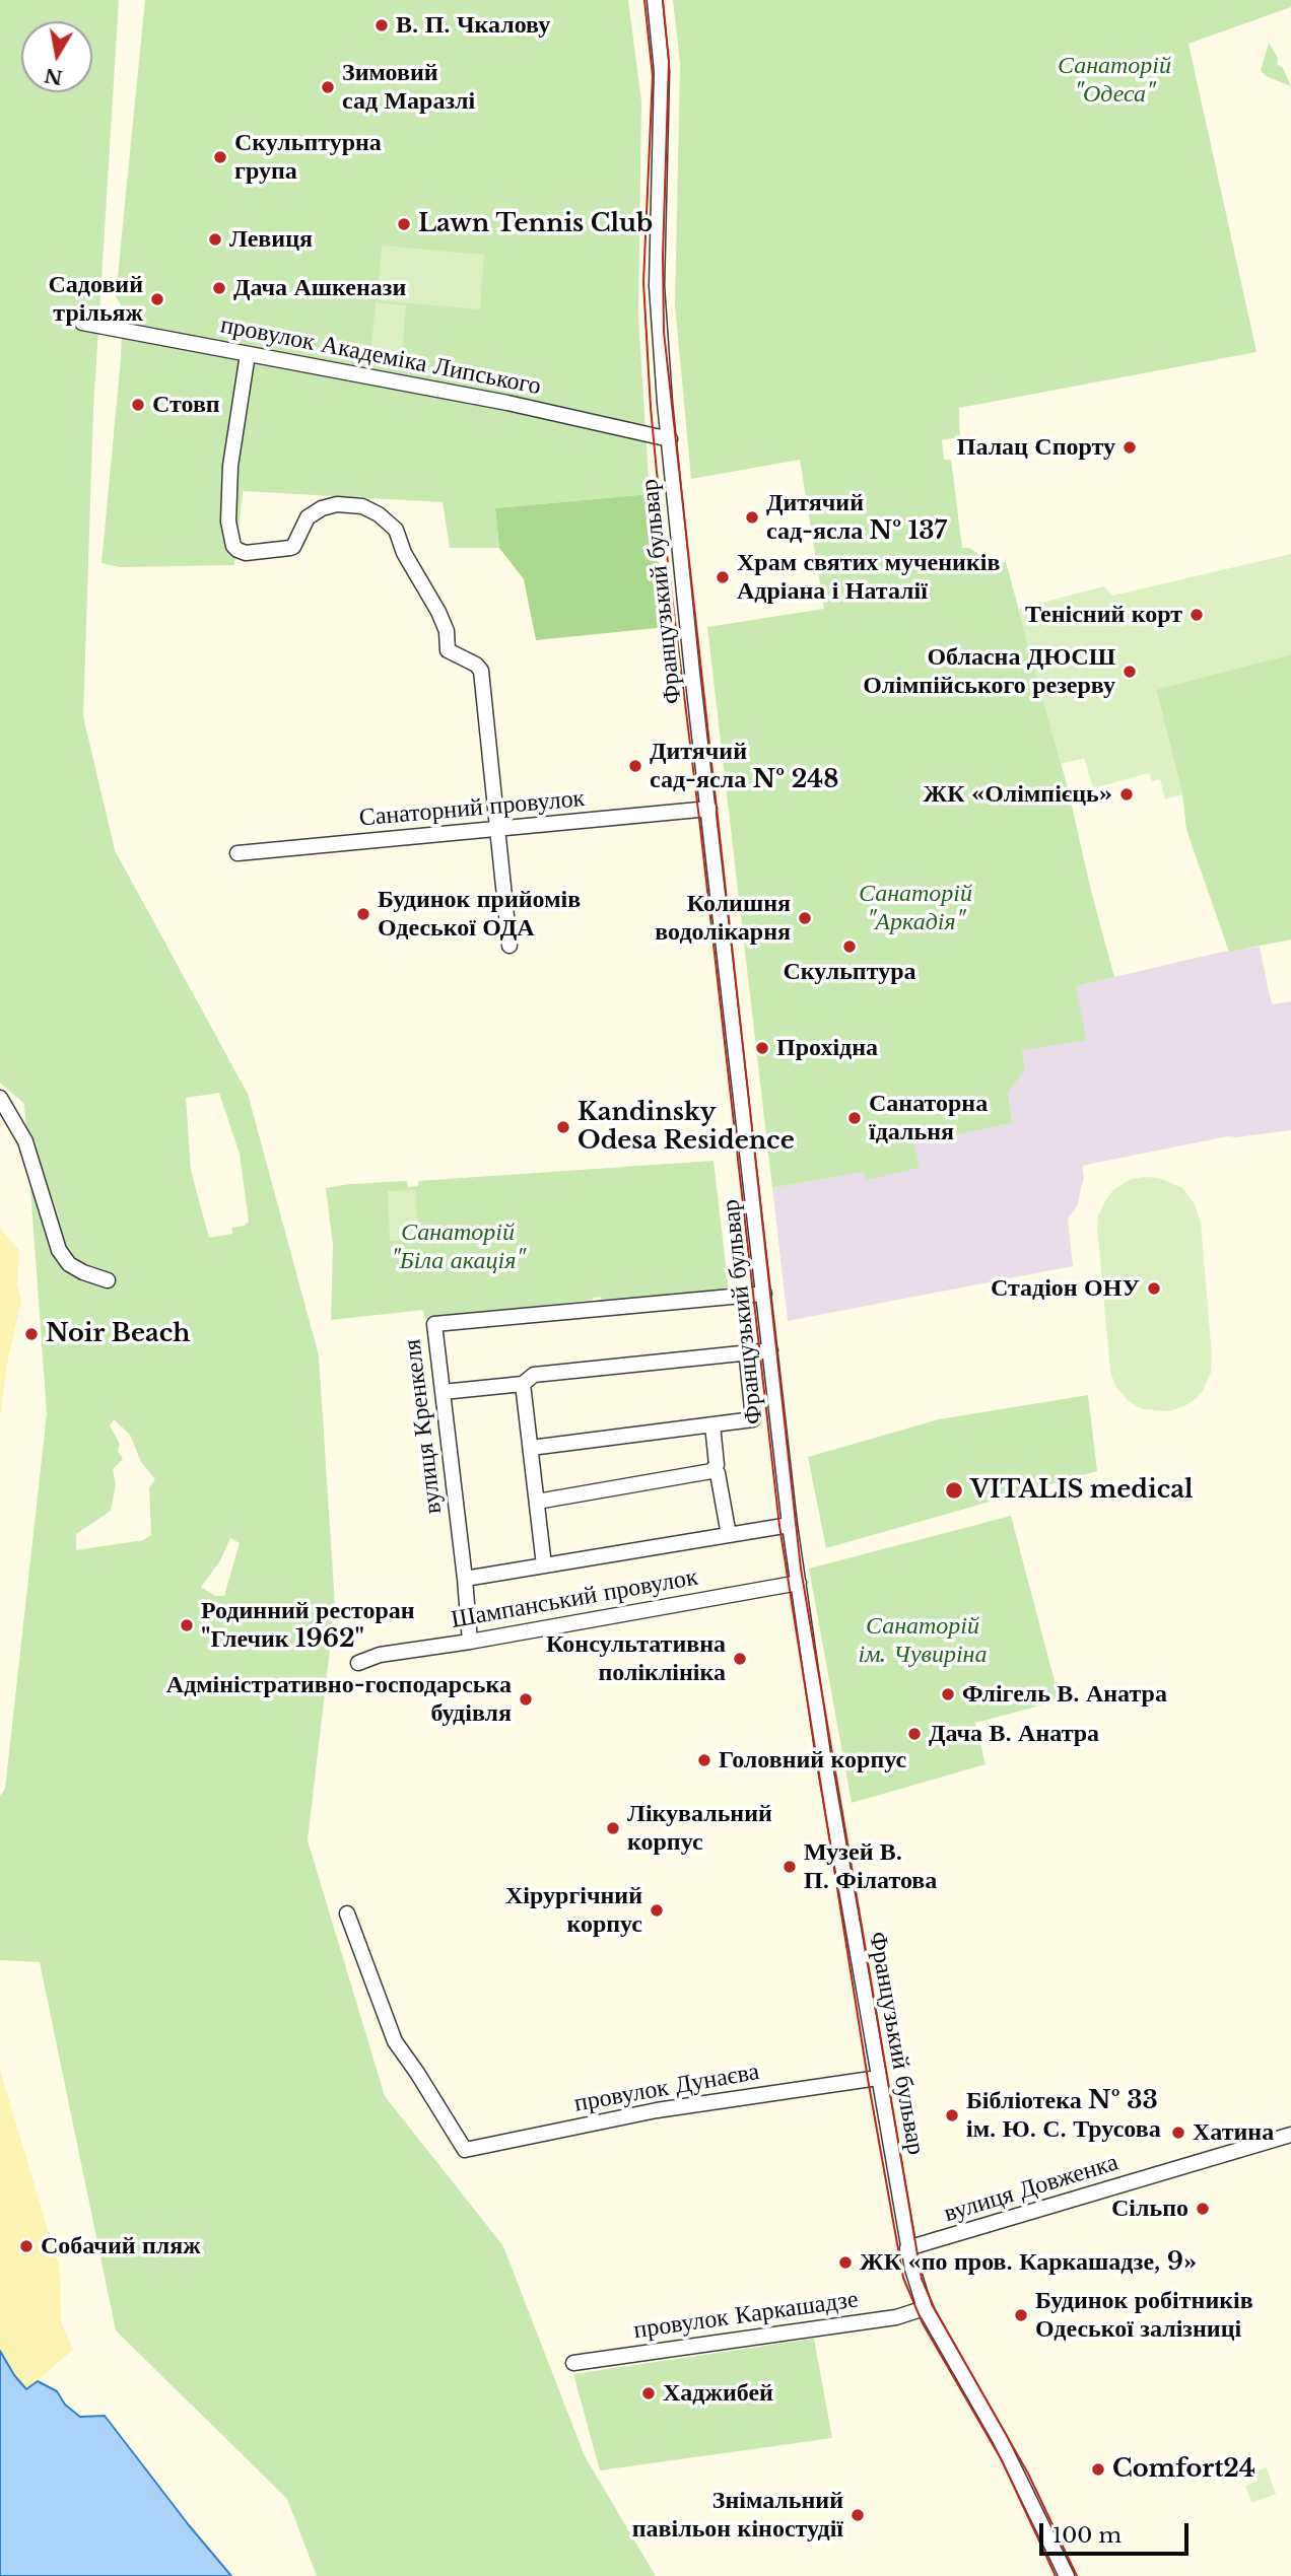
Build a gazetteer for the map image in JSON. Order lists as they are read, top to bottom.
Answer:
{
  "streets": {
    "street": [
      "провулок Академіка Липського",
      "Французький бульвар",
      "Санаторний провулок",
      "вулиця Кренкеля",
      "Шампанський провулок",
      "провулок Дунаєва",
      "вулиця Довженка",
      "провулок Каркашадзе"
    ]
  },
  "crossings": [
    ["провулок Академіка Липського", "Французький бульвар"],
    ["Французький бульвар", "Санаторний провулок"],
    ["Французький бульвар", "вулиця Кренкеля"],
    ["Французький бульвар", "Шампанський провулок"],
    ["Французький бульвар", "провулок Дунаєва"],
    ["Французький бульвар", "вулиця Довженка"],
    ["Французький бульвар", "провулок Каркашадзе"],
    ["вулиця Кренкеля", "Шампанський провулок"]
  ],
  "parks": [
    "Санаторій \"Одеса\"",
    "Санаторій \"Аркадія\"",
    "Санаторій \"Біла акація\"",
    "Санаторій ім. Чувиріна"
  ],
  "places": [
    "В. П. Чкалову",
    "Зимовий сад Маразлі",
    "Скульптурна група",
    "Lawn Tennis Club",
    "Левиця",
    "Дача Ашкенази",
    "Садовий трільяж",
    "Стовп",
    "Палац Спорту",
    "Дитячий сад-ясла № 137",
    "Храм святих мучеників Адріана і Наталії",
    "Тенісний корт",
    "Обласна ДЮСШ Олімпійського резерву",
    "Дитячий сад-ясла № 248",
    "ЖК «Олімпієць»",
    "Будинок прийомів Одеської ОДА",
    "Колишня водолікарня",
    "Скульптура",
    "Прохідна",
    "Санаторна їдальня",
    "Kandinsky Odesa Residence",
    "Стадіон ОНУ",
    "Noir Beach",
    "VITALIS medical",
    "Родинний ресторан \"Глечик 1962\"",
    "Консультативна поліклініка",
    "Флігель В. Анатра",
    "Адміністративно-господарська будівля",
    "Дача В. Анатра",
    "Головний корпус",
    "Лікувальний корпус",
    "Музей В. П. Філатова",
    "Хірургічний корпус",
    "Бібліотека № 33 ім. Ю. С. Трусова",
    "Хатина",
    "Сільпо",
    "Собачий пляж",
    "ЖК «по пров. Каркашадзе, 9»",
    "Будинок робітників Одеської залізниці",
    "Хаджибей",
    "Comfort24",
    "Знімальний павільон кіностудії"
  ],
  "scale_bar": "100 m",
  "north": "bottom"
}
